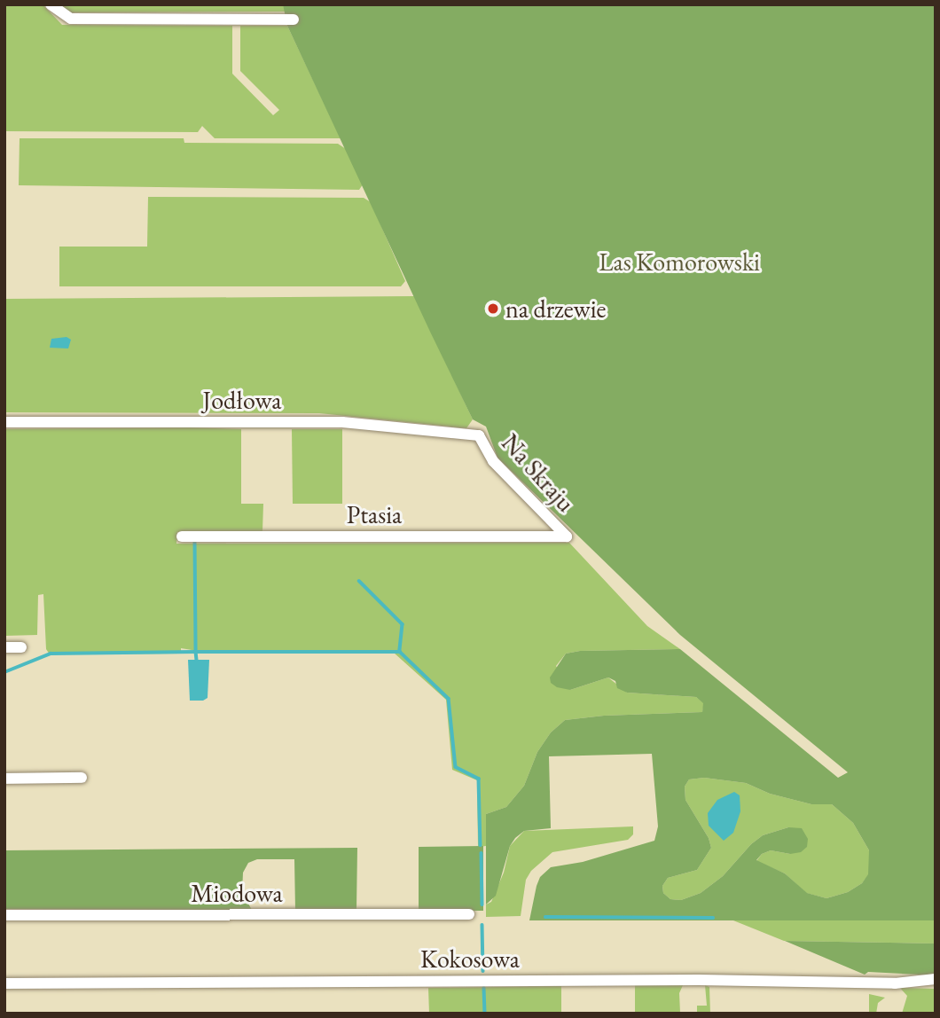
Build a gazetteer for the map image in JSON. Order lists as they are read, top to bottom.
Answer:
{
  "streets": {
    "street": [
      "Jodłowa",
      "Na Skraju",
      "Ptasia",
      "Miodowa",
      "Kokosowa"
    ]
  },
  "crossings": [
    ["Jodłowa", "Na Skraju"],
    ["Na Skraju", "Ptasia"]
  ],
  "parks": ["Las Komorowski"],
  "places": ["na drzewie"]
}
